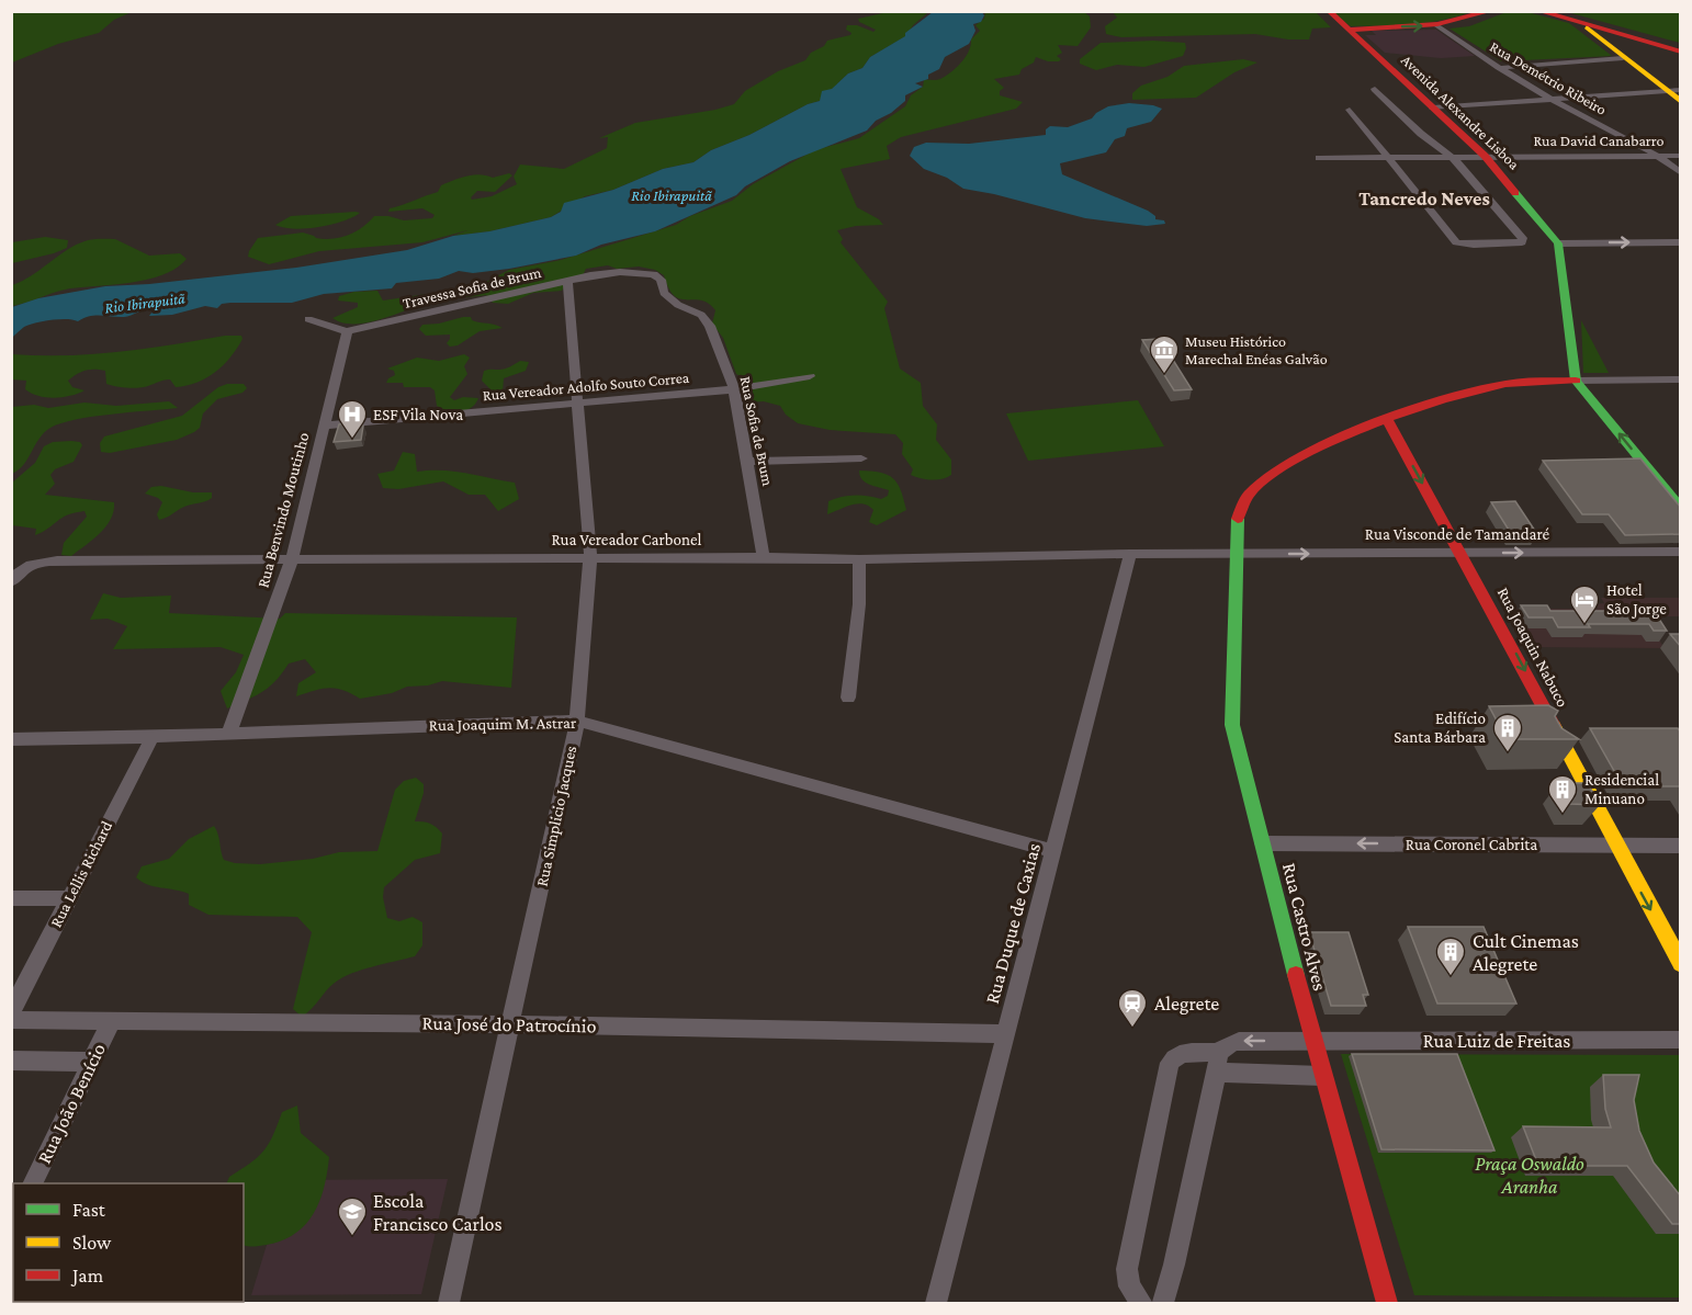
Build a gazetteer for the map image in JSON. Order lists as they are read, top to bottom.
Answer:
{
  "streets": {
    "street": [
      "Rua Demétrio Ribeiro",
      "Avenida Alexandre Lisboa",
      "Rua David Canabarro",
      "Travessa Sofia de Brum",
      "Rua Vereador Adolfo Souto Correa",
      "Rua Sofia de Brum",
      "Rua Benvindo Moutinho",
      "Rua Visconde de Tamandaré",
      "Rua Vereador Carbonel",
      "Rua Joaquin Nabuco",
      "Rua Joaquim M. Astrar",
      "Rua Simplicio Jacques",
      "Rua Coronel Cabrita",
      "Rua Lellis Richard",
      "Rua Duque de Caxias",
      "Rua Castro Alves",
      "Rua José do Patrocínio",
      "Rua Luiz de Freitas",
      "Rua João Benício"
    ]
  },
  "crossings": [
    ["Rua Demétrio Ribeiro", "Rua David Canabarro"],
    ["Avenida Alexandre Lisboa", "Rua David Canabarro"],
    ["Travessa Sofia de Brum", "Rua Sofia de Brum"],
    ["Travessa Sofia de Brum", "Rua Benvindo Moutinho"],
    ["Travessa Sofia de Brum", "Rua Simplicio Jacques"],
    ["Rua Vereador Adolfo Souto Correa", "Rua Sofia de Brum"],
    ["Rua Vereador Adolfo Souto Correa", "Rua Benvindo Moutinho"],
    ["Rua Vereador Adolfo Souto Correa", "Rua Simplicio Jacques"],
    ["Rua Sofia de Brum", "Rua Vereador Carbonel"],
    ["Rua Benvindo Moutinho", "Rua Vereador Carbonel"],
    ["Rua Benvindo Moutinho", "Rua Joaquim M. Astrar"],
    ["Rua Visconde de Tamandaré", "Rua Vereador Carbonel"],
    ["Rua Visconde de Tamandaré", "Rua Joaquin Nabuco"],
    ["Rua Visconde de Tamandaré", "Rua Castro Alves"],
    ["Rua Vereador Carbonel", "Rua Simplicio Jacques"],
    ["Rua Vereador Carbonel", "Rua Duque de Caxias"],
    ["Rua Vereador Carbonel", "Rua Castro Alves"],
    ["Rua Joaquin Nabuco", "Rua Coronel Cabrita"],
    ["Rua Joaquim M. Astrar", "Rua Simplicio Jacques"],
    ["Rua Joaquim M. Astrar", "Rua Lellis Richard"],
    ["Rua Joaquim M. Astrar", "Rua Duque de Caxias"],
    ["Rua Simplicio Jacques", "Rua José do Patrocínio"],
    ["Rua Coronel Cabrita", "Rua Castro Alves"],
    ["Rua Duque de Caxias", "Rua José do Patrocínio"],
    ["Rua Castro Alves", "Rua Luiz de Freitas"],
    ["Rua José do Patrocínio", "Rua João Benício"]
  ],
  "one_way": ["Rua Visconde de Tamandaré", "Rua Joaquin Nabuco", "Rua Coronel Cabrita"],
  "districts": ["Tancredo Neves"],
  "water": ["Rio Ibirapuitã"],
  "parks": ["Praça Oswaldo Aranha"],
  "places": {
    "museum": ["Museu Histórico Marechal Enéas Galvão"],
    "hospital": ["ESF Vila Nova"],
    "hotel": ["Hotel São Jorge"],
    "building": ["Edifício Santa Bárbara", "Residencial Minuano", "Cult Cinemas Alegrete"],
    "station": ["Alegrete"],
    "school or university": ["Escola Francisco Carlos"]
  },
  "legend": ["Fast", "Slow", "Jam"]
}
